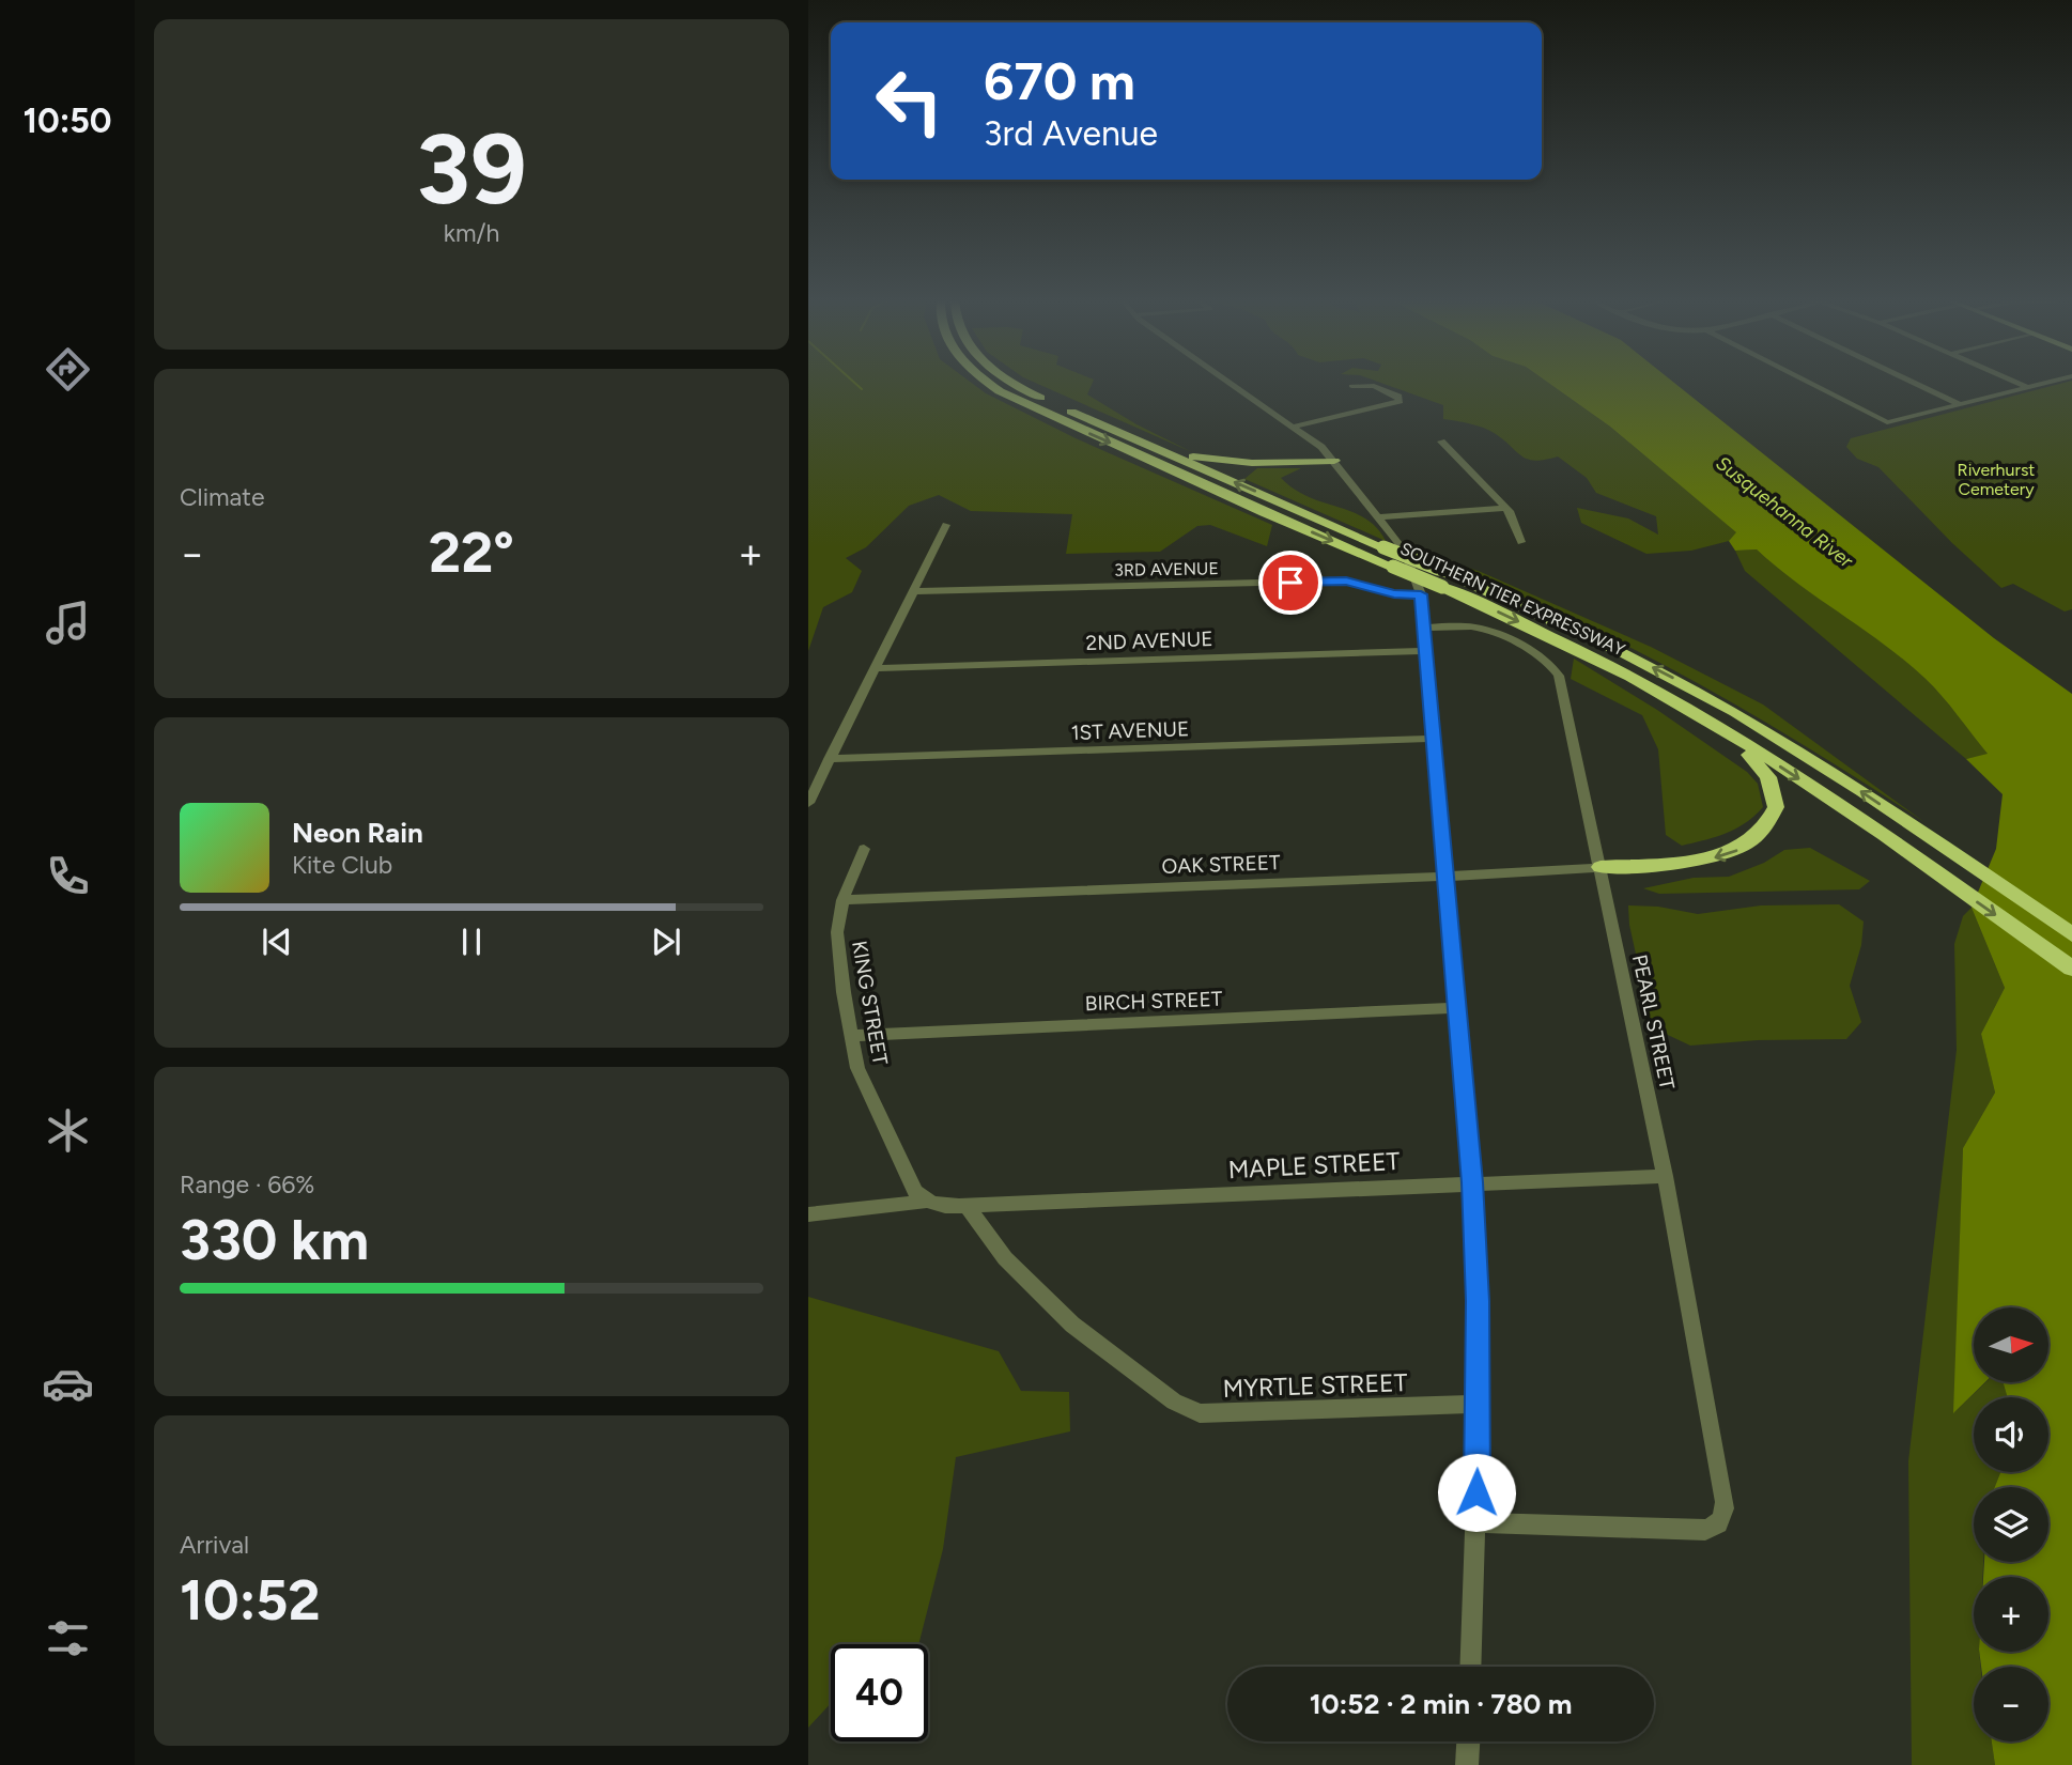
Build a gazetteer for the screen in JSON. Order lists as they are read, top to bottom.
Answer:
{
  "streets": {
    "highway": ["SOUTHERN TIER EXPRESSWAY"],
    "street": [
      "3RD AVENUE",
      "2ND AVENUE",
      "1ST AVENUE",
      "OAK STREET",
      "BIRCH STREET",
      "KING STREET",
      "PEARL STREET",
      "MAPLE STREET",
      "MYRTLE STREET"
    ]
  },
  "crossings": [
    ["OAK STREET", "KING STREET"],
    ["OAK STREET", "PEARL STREET"],
    ["BIRCH STREET", "KING STREET"],
    ["PEARL STREET", "MAPLE STREET"],
    ["MAPLE STREET", "MYRTLE STREET"]
  ],
  "water": ["Susquehanna River"],
  "parks": ["Riverhurst Cemetery"],
  "north": "right",
  "page": {
    "tabs": "10:50",
    "tile": [
      ["39", "km/h"],
      "Climate",
      ["Range · 66%", "330 km"],
      ["Arrival", "10:52"]
    ],
    "turn": ["670 m", "3rd Avenue"],
    "heat": ["−", "22°", "+"],
    "song": ["Neon Rain", "Kite Club"],
    "map_buttons": ["+", "−"],
    "limit": "40",
    "trip": "10:52 · 2 min · 780 m"
  }
}
